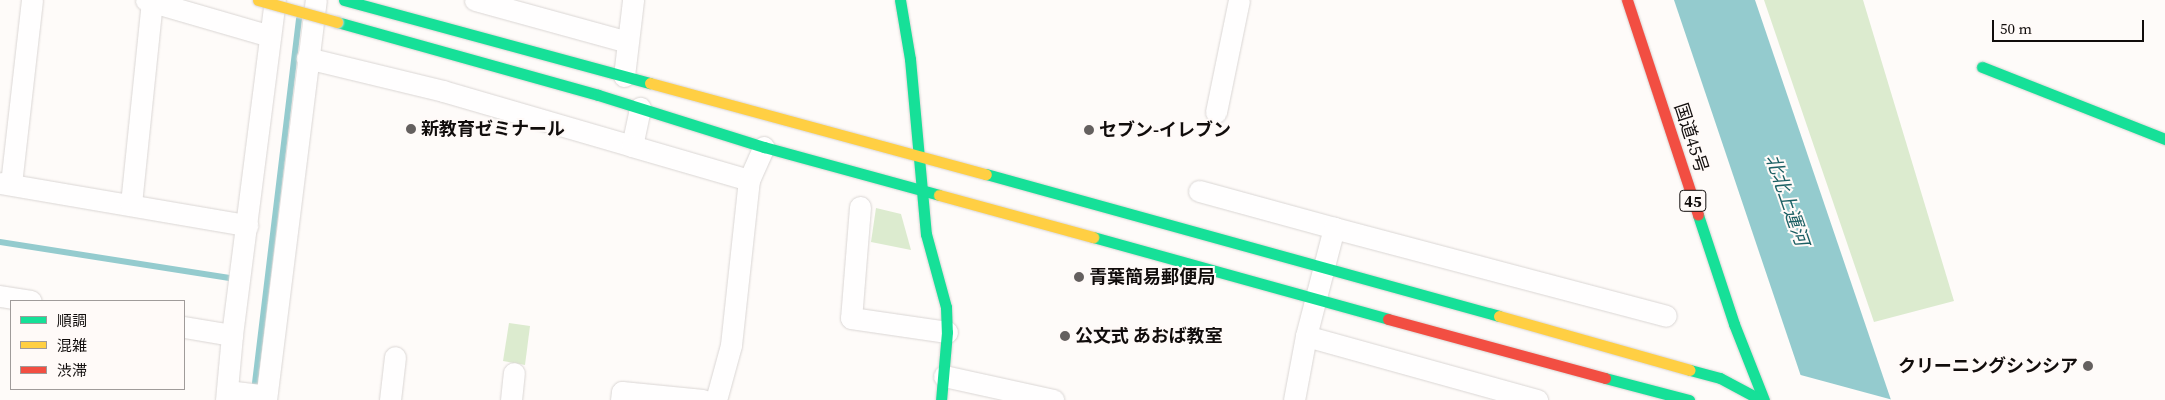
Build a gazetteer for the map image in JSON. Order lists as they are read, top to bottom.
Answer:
{
  "streets": {
    "main road": ["国道45号", "45"]
  },
  "water": ["北北上運河"],
  "places": [
    "新教育ゼミナール",
    "セブン-イレブン",
    "青葉簡易郵便局",
    "公文式 あおば教室",
    "クリーニングシンシア"
  ],
  "legend": ["順調", "混雑", "渋滞"],
  "scale_bar": "50 m"
}
